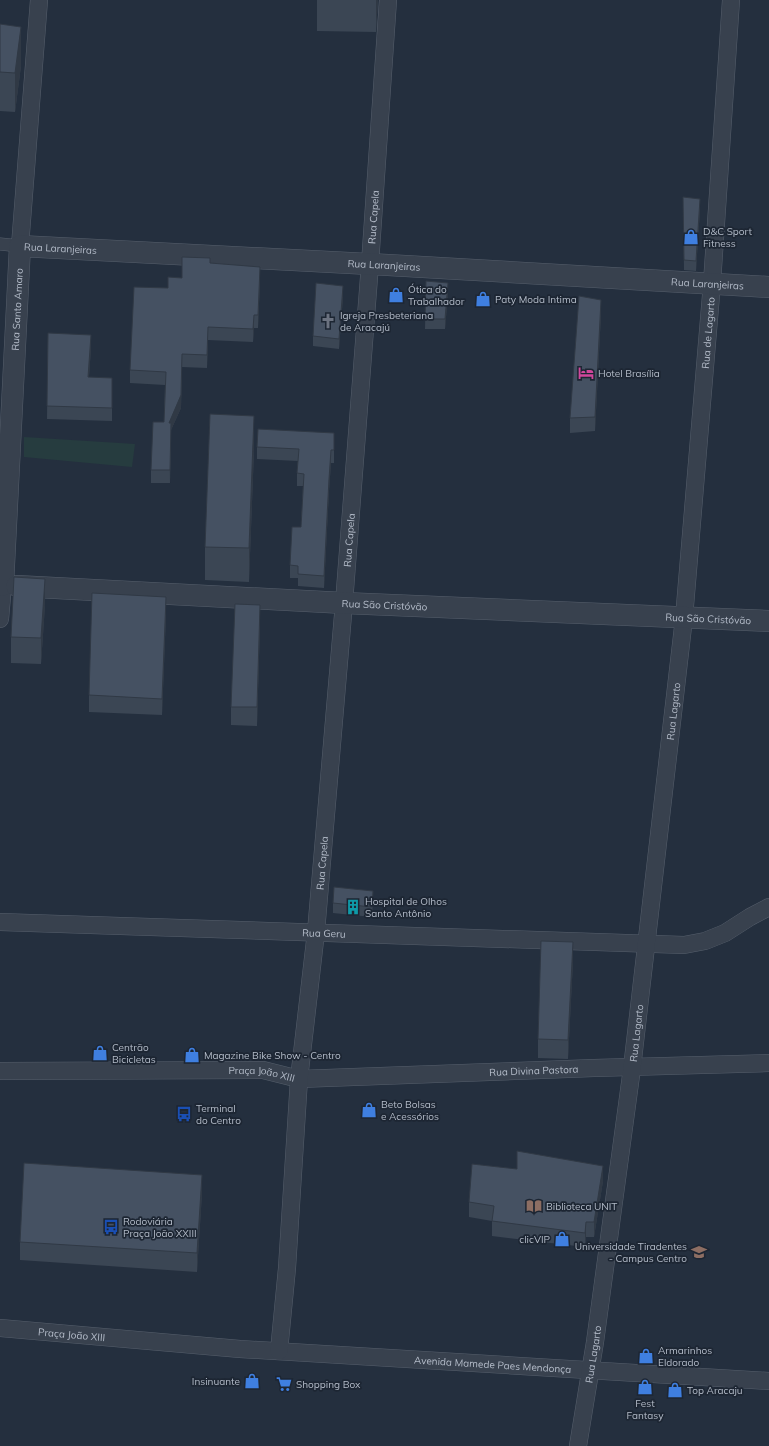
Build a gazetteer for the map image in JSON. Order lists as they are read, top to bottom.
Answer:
{
  "streets": {
    "street": [
      "Rua Capela",
      "Rua Laranjeiras",
      "Rua Santo Amaro",
      "Rua de Lagarto",
      "Rua São Cristóvão",
      "Rua Lagarto",
      "Rua Geru",
      "Rua Divina Pastora",
      "Praça João XIII",
      "Avenida Mamede Paes Mendonça"
    ]
  },
  "crossings": [
    ["Rua Capela", "Rua Laranjeiras"],
    ["Rua Capela", "Rua São Cristóvão"],
    ["Rua Capela", "Rua Geru"],
    ["Rua Capela", "Rua Divina Pastora"],
    ["Rua Capela", "Praça João XIII"],
    ["Rua Laranjeiras", "Rua Santo Amaro"],
    ["Rua Laranjeiras", "Rua de Lagarto"],
    ["Rua Santo Amaro", "Rua São Cristóvão"],
    ["Rua de Lagarto", "Rua São Cristóvão"],
    ["Rua de Lagarto", "Rua Lagarto"],
    ["Rua São Cristóvão", "Rua Lagarto"],
    ["Rua Lagarto", "Rua Geru"],
    ["Rua Lagarto", "Rua Divina Pastora"],
    ["Rua Lagarto", "Avenida Mamede Paes Mendonça"],
    ["Rua Divina Pastora", "Praça João XIII"],
    ["Praça João XIII", "Avenida Mamede Paes Mendonça"]
  ],
  "places": {
    "shop": [
      "D&C Sport Fitness",
      "Ótica do Trabalhador",
      "Paty Moda Intima",
      "Centrão Bicicletas",
      "Magazine Bike Show - Centro",
      "Beto Bolsas e Acessórios",
      "clicVIP",
      "Armarinhos Eldorado",
      "Insinuante",
      "Fest Fantasy",
      "Top Aracaju"
    ],
    "church": ["Igreja Presbeteriana de Aracajú"],
    "hotel": ["Hotel Brasília"],
    "building": ["Hospital de Olhos Santo Antônio"],
    "bus stop": ["Terminal do Centro", "Rodoviária Praça João XXIII"],
    "library": ["Biblioteca UNIT"],
    "school or university": ["Universidade Tiradentes - Campus Centro"],
    "supermarket": ["Shopping Box"]
  }
}
